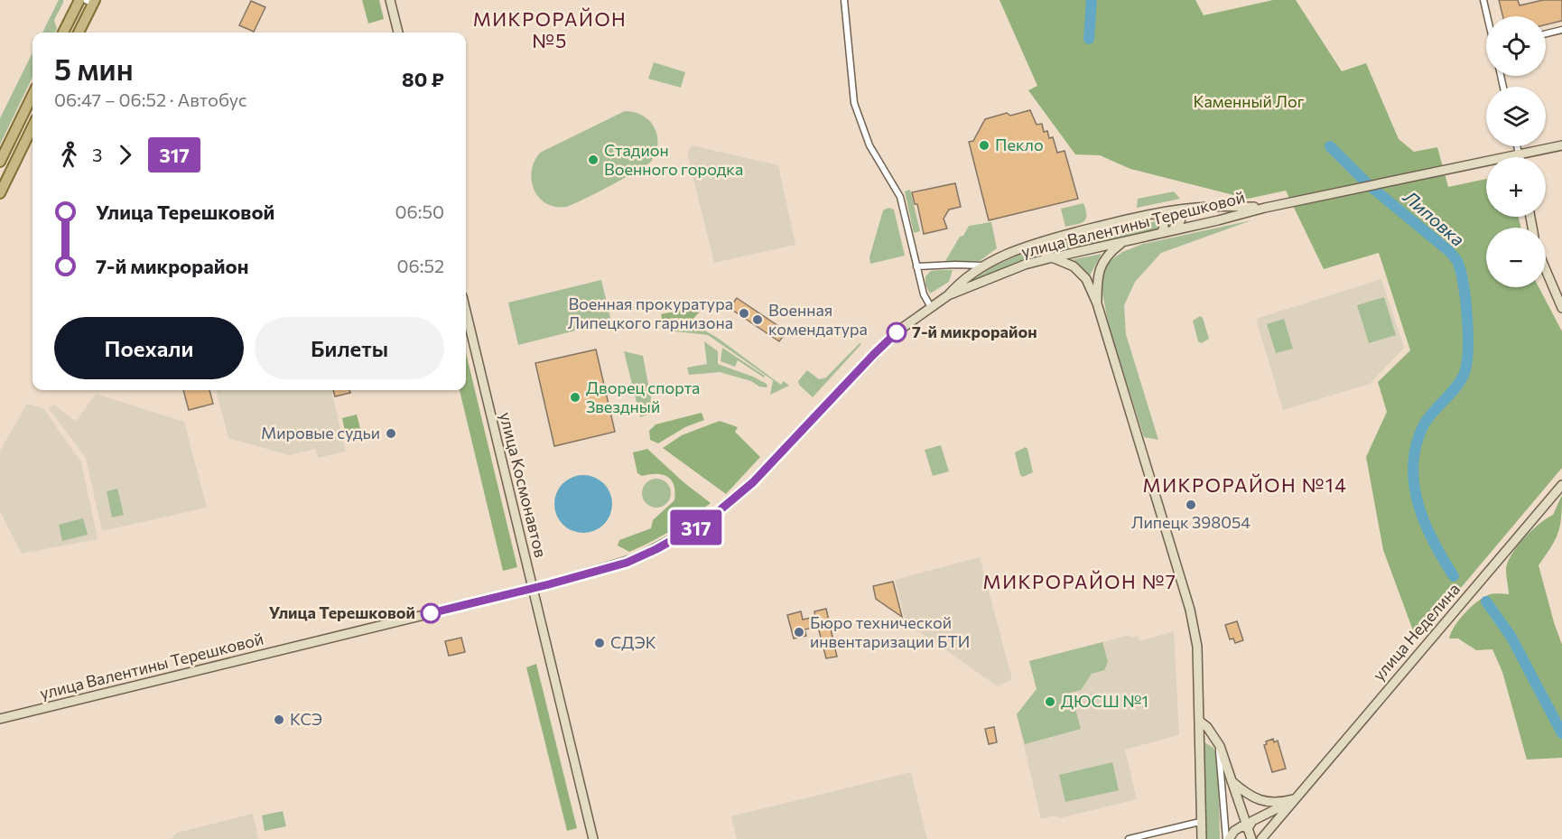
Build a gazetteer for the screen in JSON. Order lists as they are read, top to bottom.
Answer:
{
  "streets": {
    "main road": ["улица Валентины Терешковой", "улица Космонавтов", "улица Неделина"]
  },
  "crossings": [
    ["улица Валентины Терешковой", "улица Космонавтов"]
  ],
  "districts": ["МИКРОРАЙОН №5", "МИКРОРАЙОН №14", "МИКРОРАЙОН №7"],
  "water": ["Липовка"],
  "parks": ["Каменный Лог"],
  "places": [
    "Пекло",
    "Стадион Военного городка",
    "Военная прокуратура Липецкого гарнизона",
    "Военная комендатура",
    "7-й микрорайон",
    "Дворец спорта Звездный",
    "Мировые судьи",
    "Липецк 398054",
    "Улица Терешковой",
    "Бюро технической инвентаризации БТИ",
    "СДЭК",
    "ДЮСШ №1",
    "КСЭ"
  ],
  "lines": ["bus line 317"],
  "page": {
    "on_map": "317",
    "map_buttons": ["+", "−"],
    "heading": ["5 мин", "06:47 – 06:52 · Автобус", "80 ₽"],
    "legs": ["3", "317"],
    "list": [
      {
        "name": "Улица Терешковой",
        "value": "06:50"
      },
      {
        "name": "7-й микрорайон",
        "value": "06:52"
      }
    ],
    "buttons": ["Поехали", "Билеты"]
  }
}
